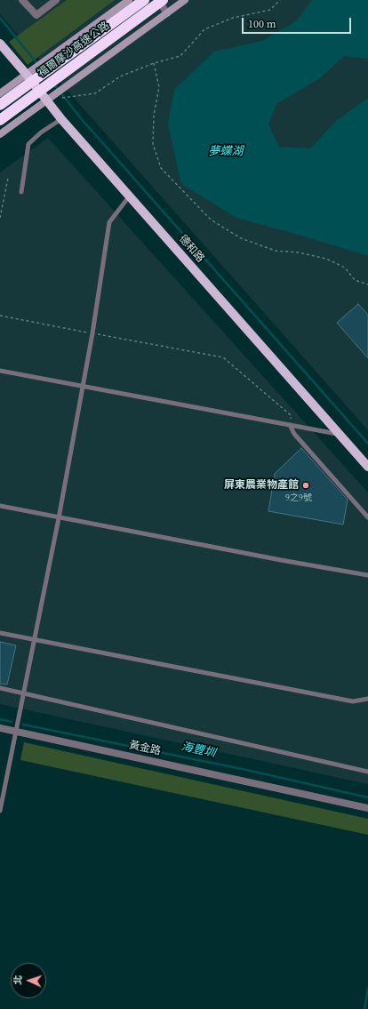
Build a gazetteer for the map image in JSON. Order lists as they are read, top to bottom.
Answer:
{
  "streets": {
    "highway": ["福爾摩沙高速公路"],
    "main road": ["德和路"],
    "street": ["黃金路"]
  },
  "water": ["夢蝶湖", "海豐圳"],
  "places": ["屏東農業物產館"],
  "house_numbers": ["9之9號"],
  "scale_bar": "100 m",
  "north": "left"
}
